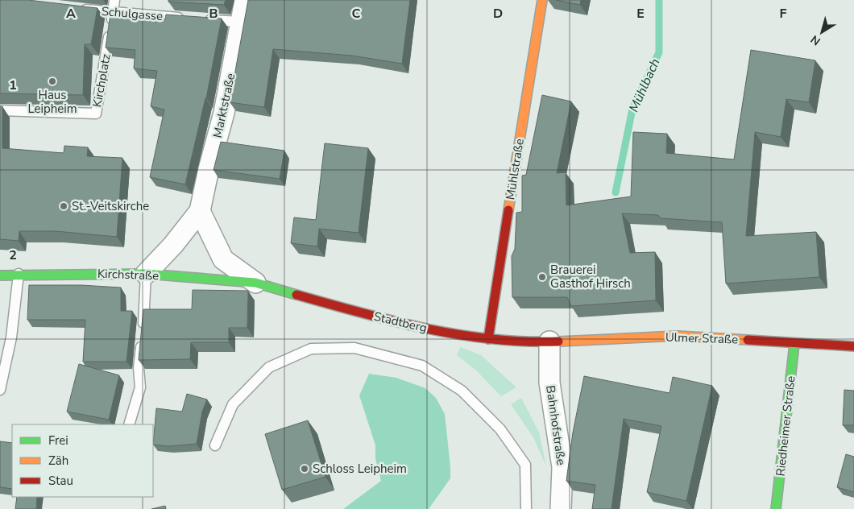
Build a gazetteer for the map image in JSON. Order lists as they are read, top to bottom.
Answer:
{
  "streets": {
    "street": [
      "Marktstraße",
      "Mühlstraße",
      "Kirchstraße",
      "Stadtberg",
      "Ulmer Straße",
      "Bahnhofstraße",
      "Riedheimer Straße"
    ],
    "lane": ["Schulgasse", "Kirchplatz"]
  },
  "crossings": [
    ["Schulgasse", "Kirchplatz"],
    ["Schulgasse", "Marktstraße"],
    ["Marktstraße", "Kirchstraße"],
    ["Mühlstraße", "Stadtberg"],
    ["Kirchstraße", "Stadtberg"],
    ["Stadtberg", "Ulmer Straße"],
    ["Stadtberg", "Bahnhofstraße"],
    ["Ulmer Straße", "Bahnhofstraße"],
    ["Ulmer Straße", "Riedheimer Straße"]
  ],
  "water": ["Mühlbach"],
  "places": [
    "Haus Leipheim",
    "St.-Veitskirche",
    "Brauerei Gasthof Hirsch",
    "Schloss Leipheim"
  ],
  "legend": ["Frei", "Zäh", "Stau"],
  "north": "bottom left",
  "grid": {
    "columns": [
      "A",
      "B",
      "C",
      "D",
      "E",
      "F"
    ],
    "rows": ["1", "2"]
  }
}
